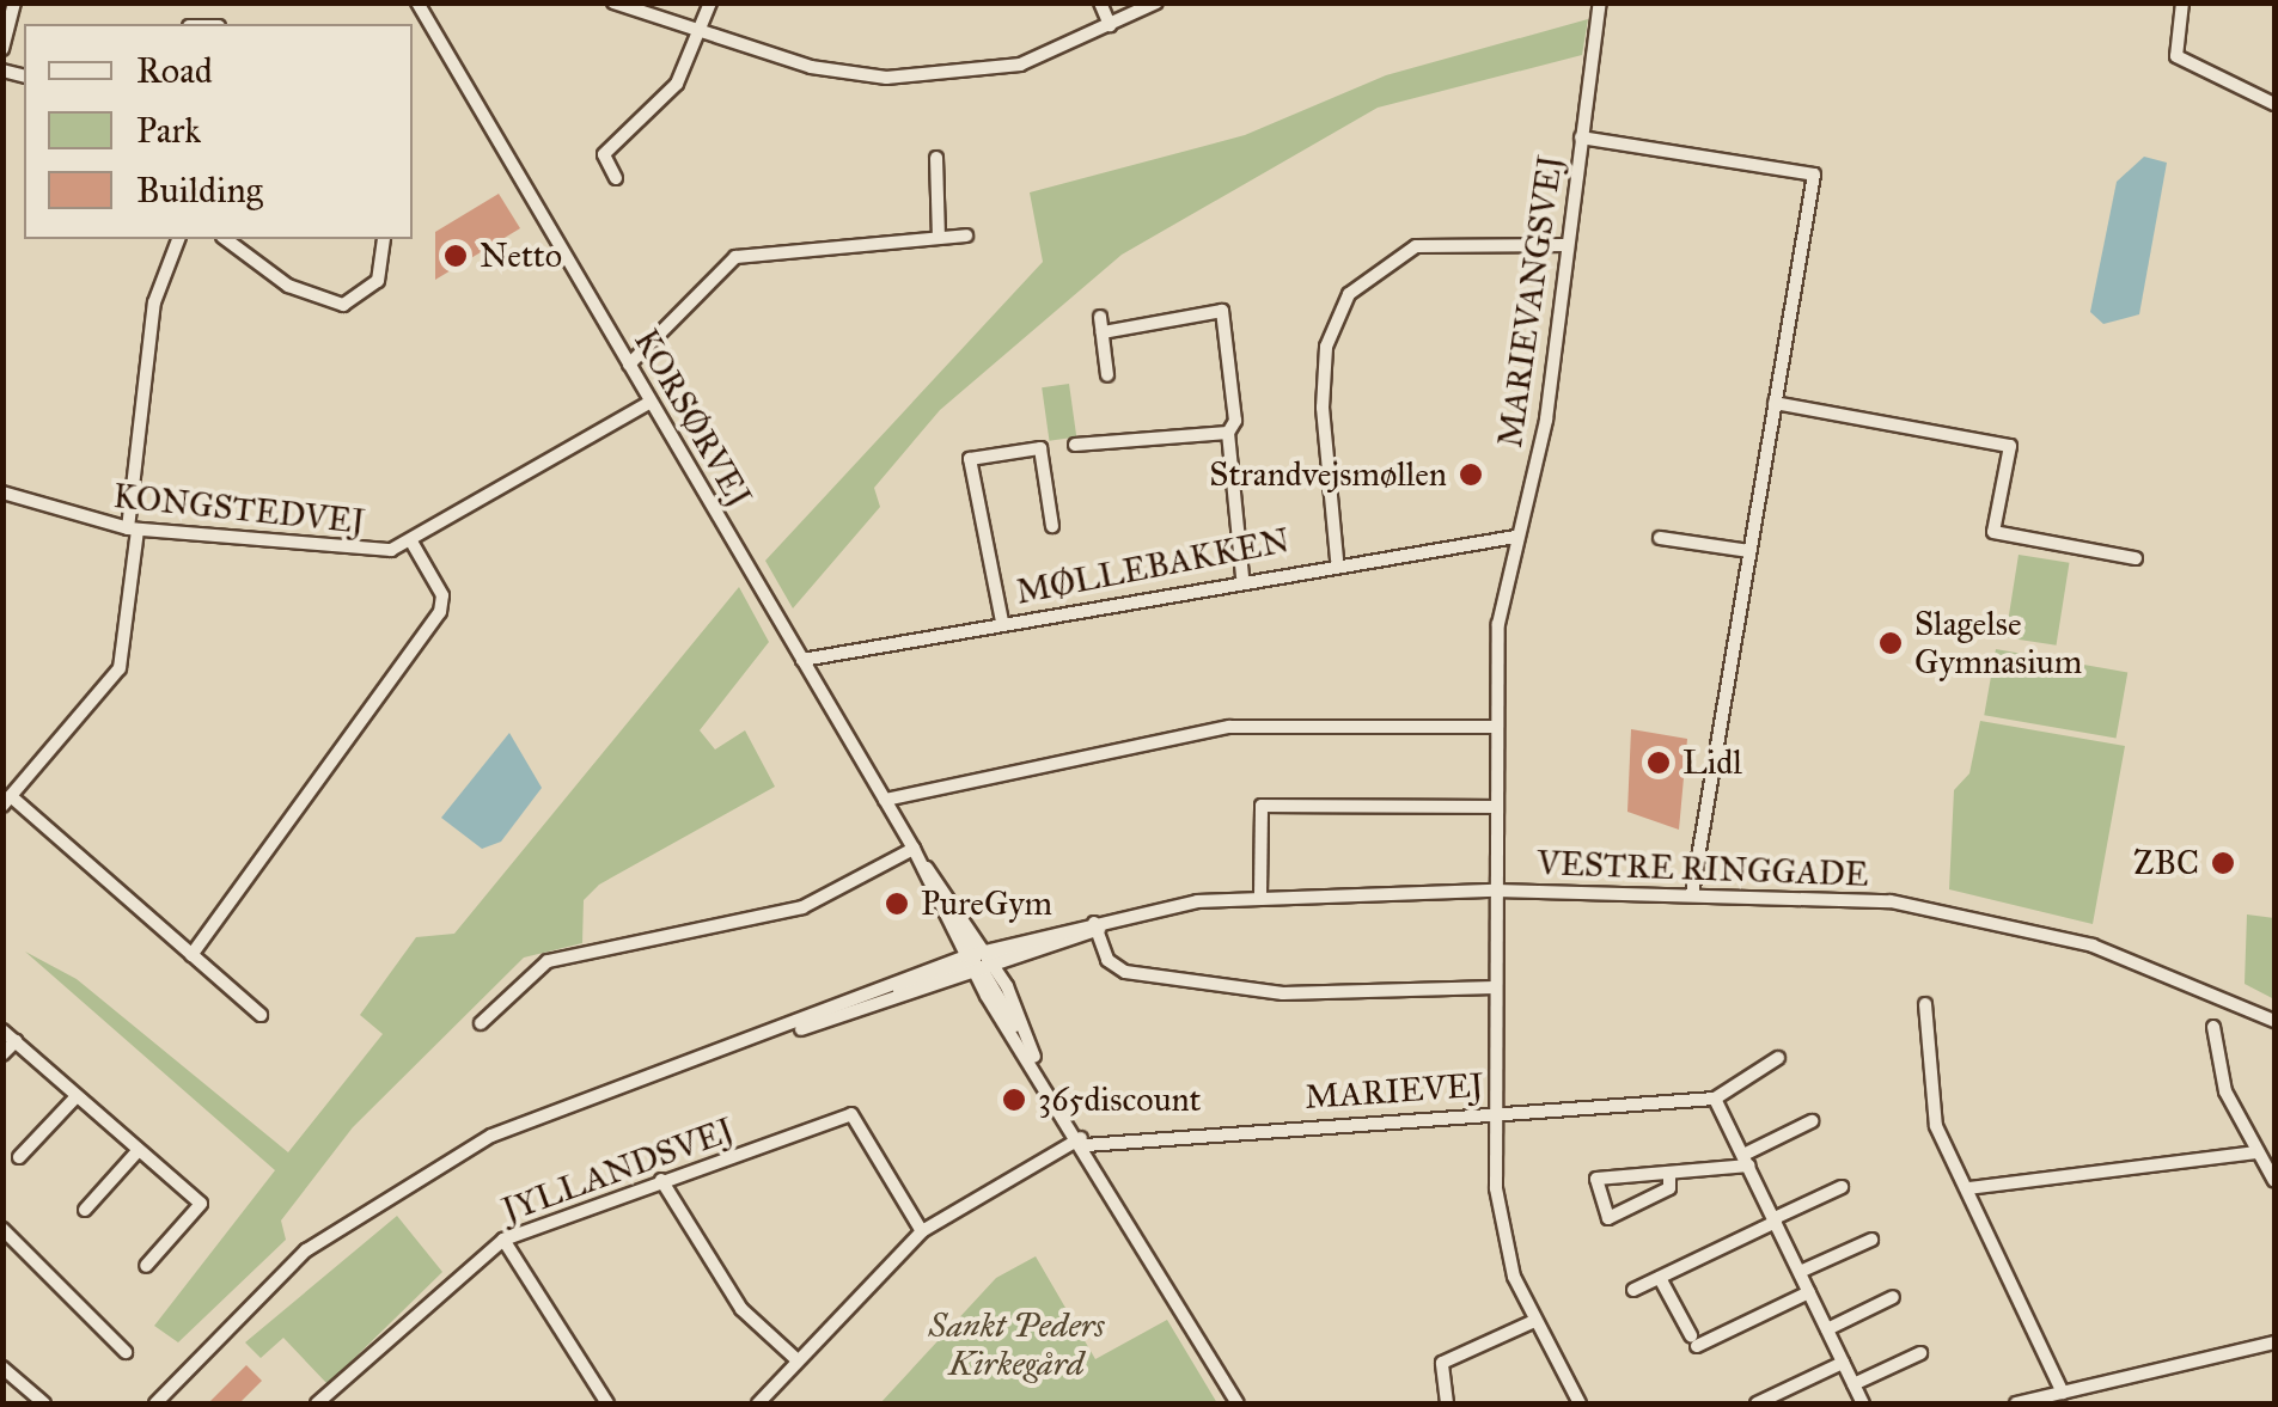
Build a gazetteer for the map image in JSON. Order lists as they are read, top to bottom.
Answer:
{
  "streets": {
    "street": [
      "MARIEVANGSVEJ",
      "KORSØRVEJ",
      "KONGSTEDVEJ",
      "MØLLEBAKKEN",
      "VESTRE RINGGADE",
      "MARIEVEJ",
      "JYLLANDSVEJ"
    ]
  },
  "crossings": [
    ["MARIEVANGSVEJ", "MØLLEBAKKEN"],
    ["MARIEVANGSVEJ", "VESTRE RINGGADE"],
    ["MARIEVANGSVEJ", "MARIEVEJ"],
    ["KORSØRVEJ", "KONGSTEDVEJ"],
    ["KORSØRVEJ", "MØLLEBAKKEN"],
    ["KORSØRVEJ", "VESTRE RINGGADE"]
  ],
  "parks": ["Sankt Peders Kirkegård"],
  "places": [
    "Netto",
    "Strandvejsmøllen",
    "Slagelse Gymnasium",
    "Lidl",
    "ZBC",
    "PureGym",
    "365discount"
  ],
  "legend": ["Road", "Park", "Building"]
}
